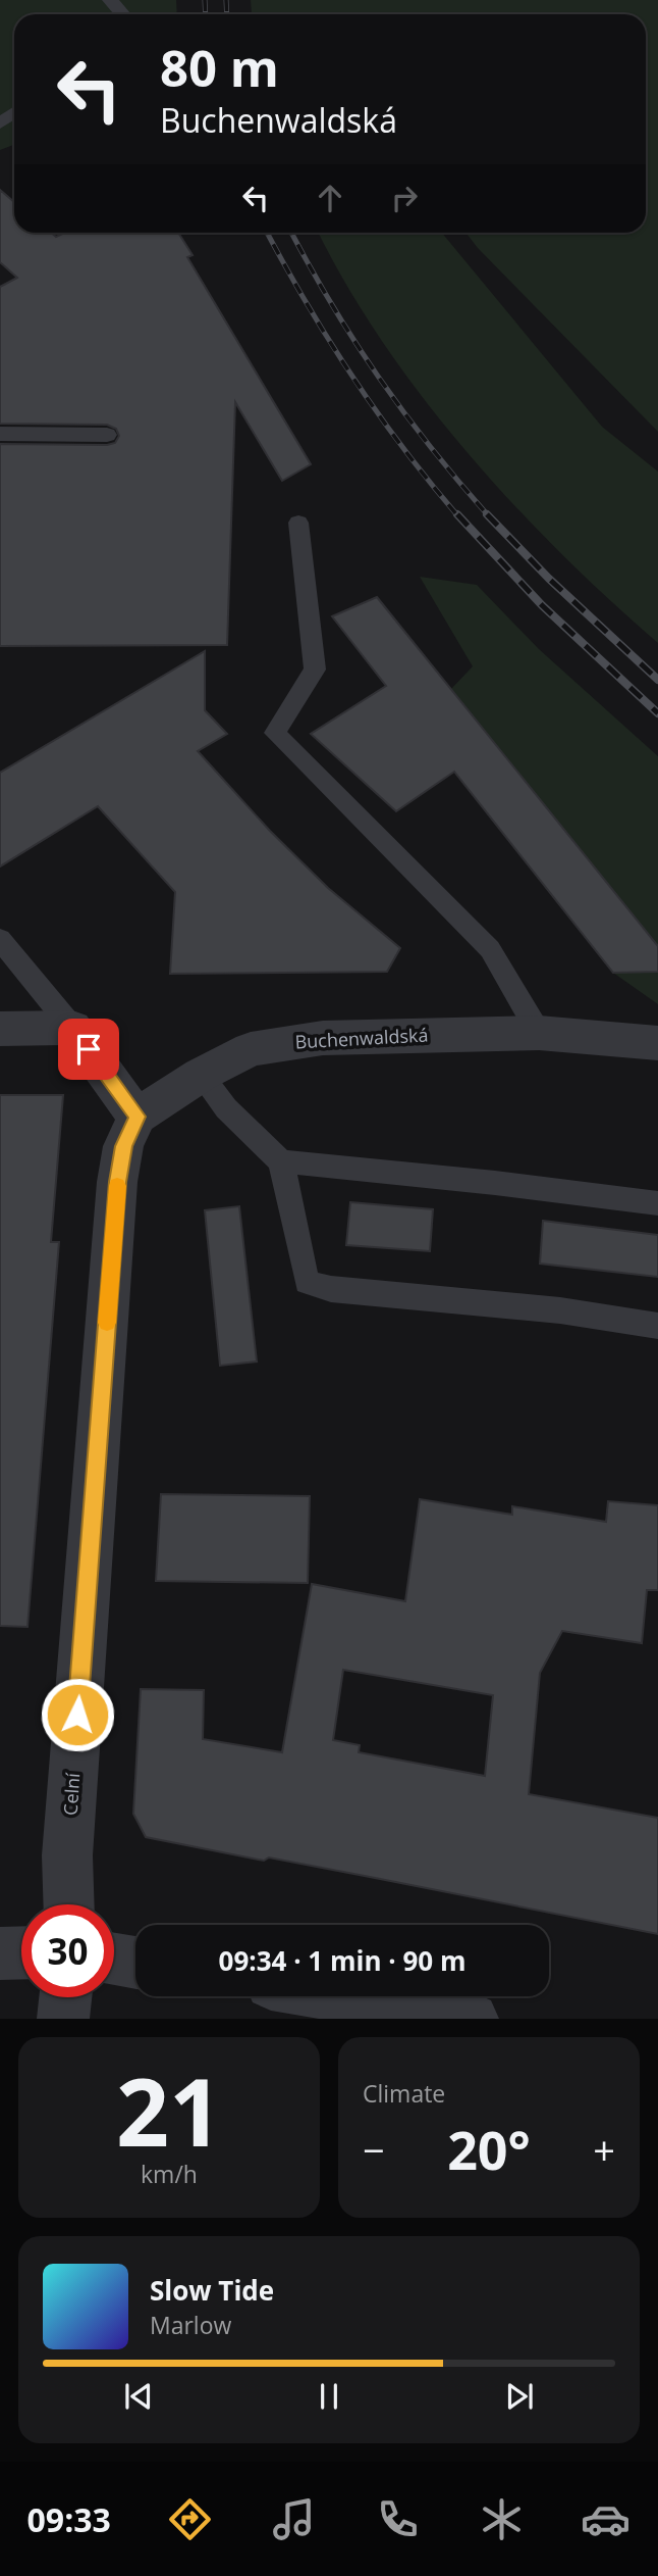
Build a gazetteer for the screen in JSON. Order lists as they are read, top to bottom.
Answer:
{
  "streets": {
    "street": ["Buchenwaldská", "Celní"]
  },
  "crossings": [
    ["Buchenwaldská", "Celní"]
  ],
  "page": {
    "turn": ["80 m", "Buchenwaldská"],
    "limit": "30",
    "trip": "09:34 · 1 min · 90 m",
    "tile": [
      ["21", "km/h"],
      "Climate"
    ],
    "heat": ["−", "20°", "+"],
    "song": ["Slow Tide", "Marlow"],
    "tabs": "09:33"
  }
}
